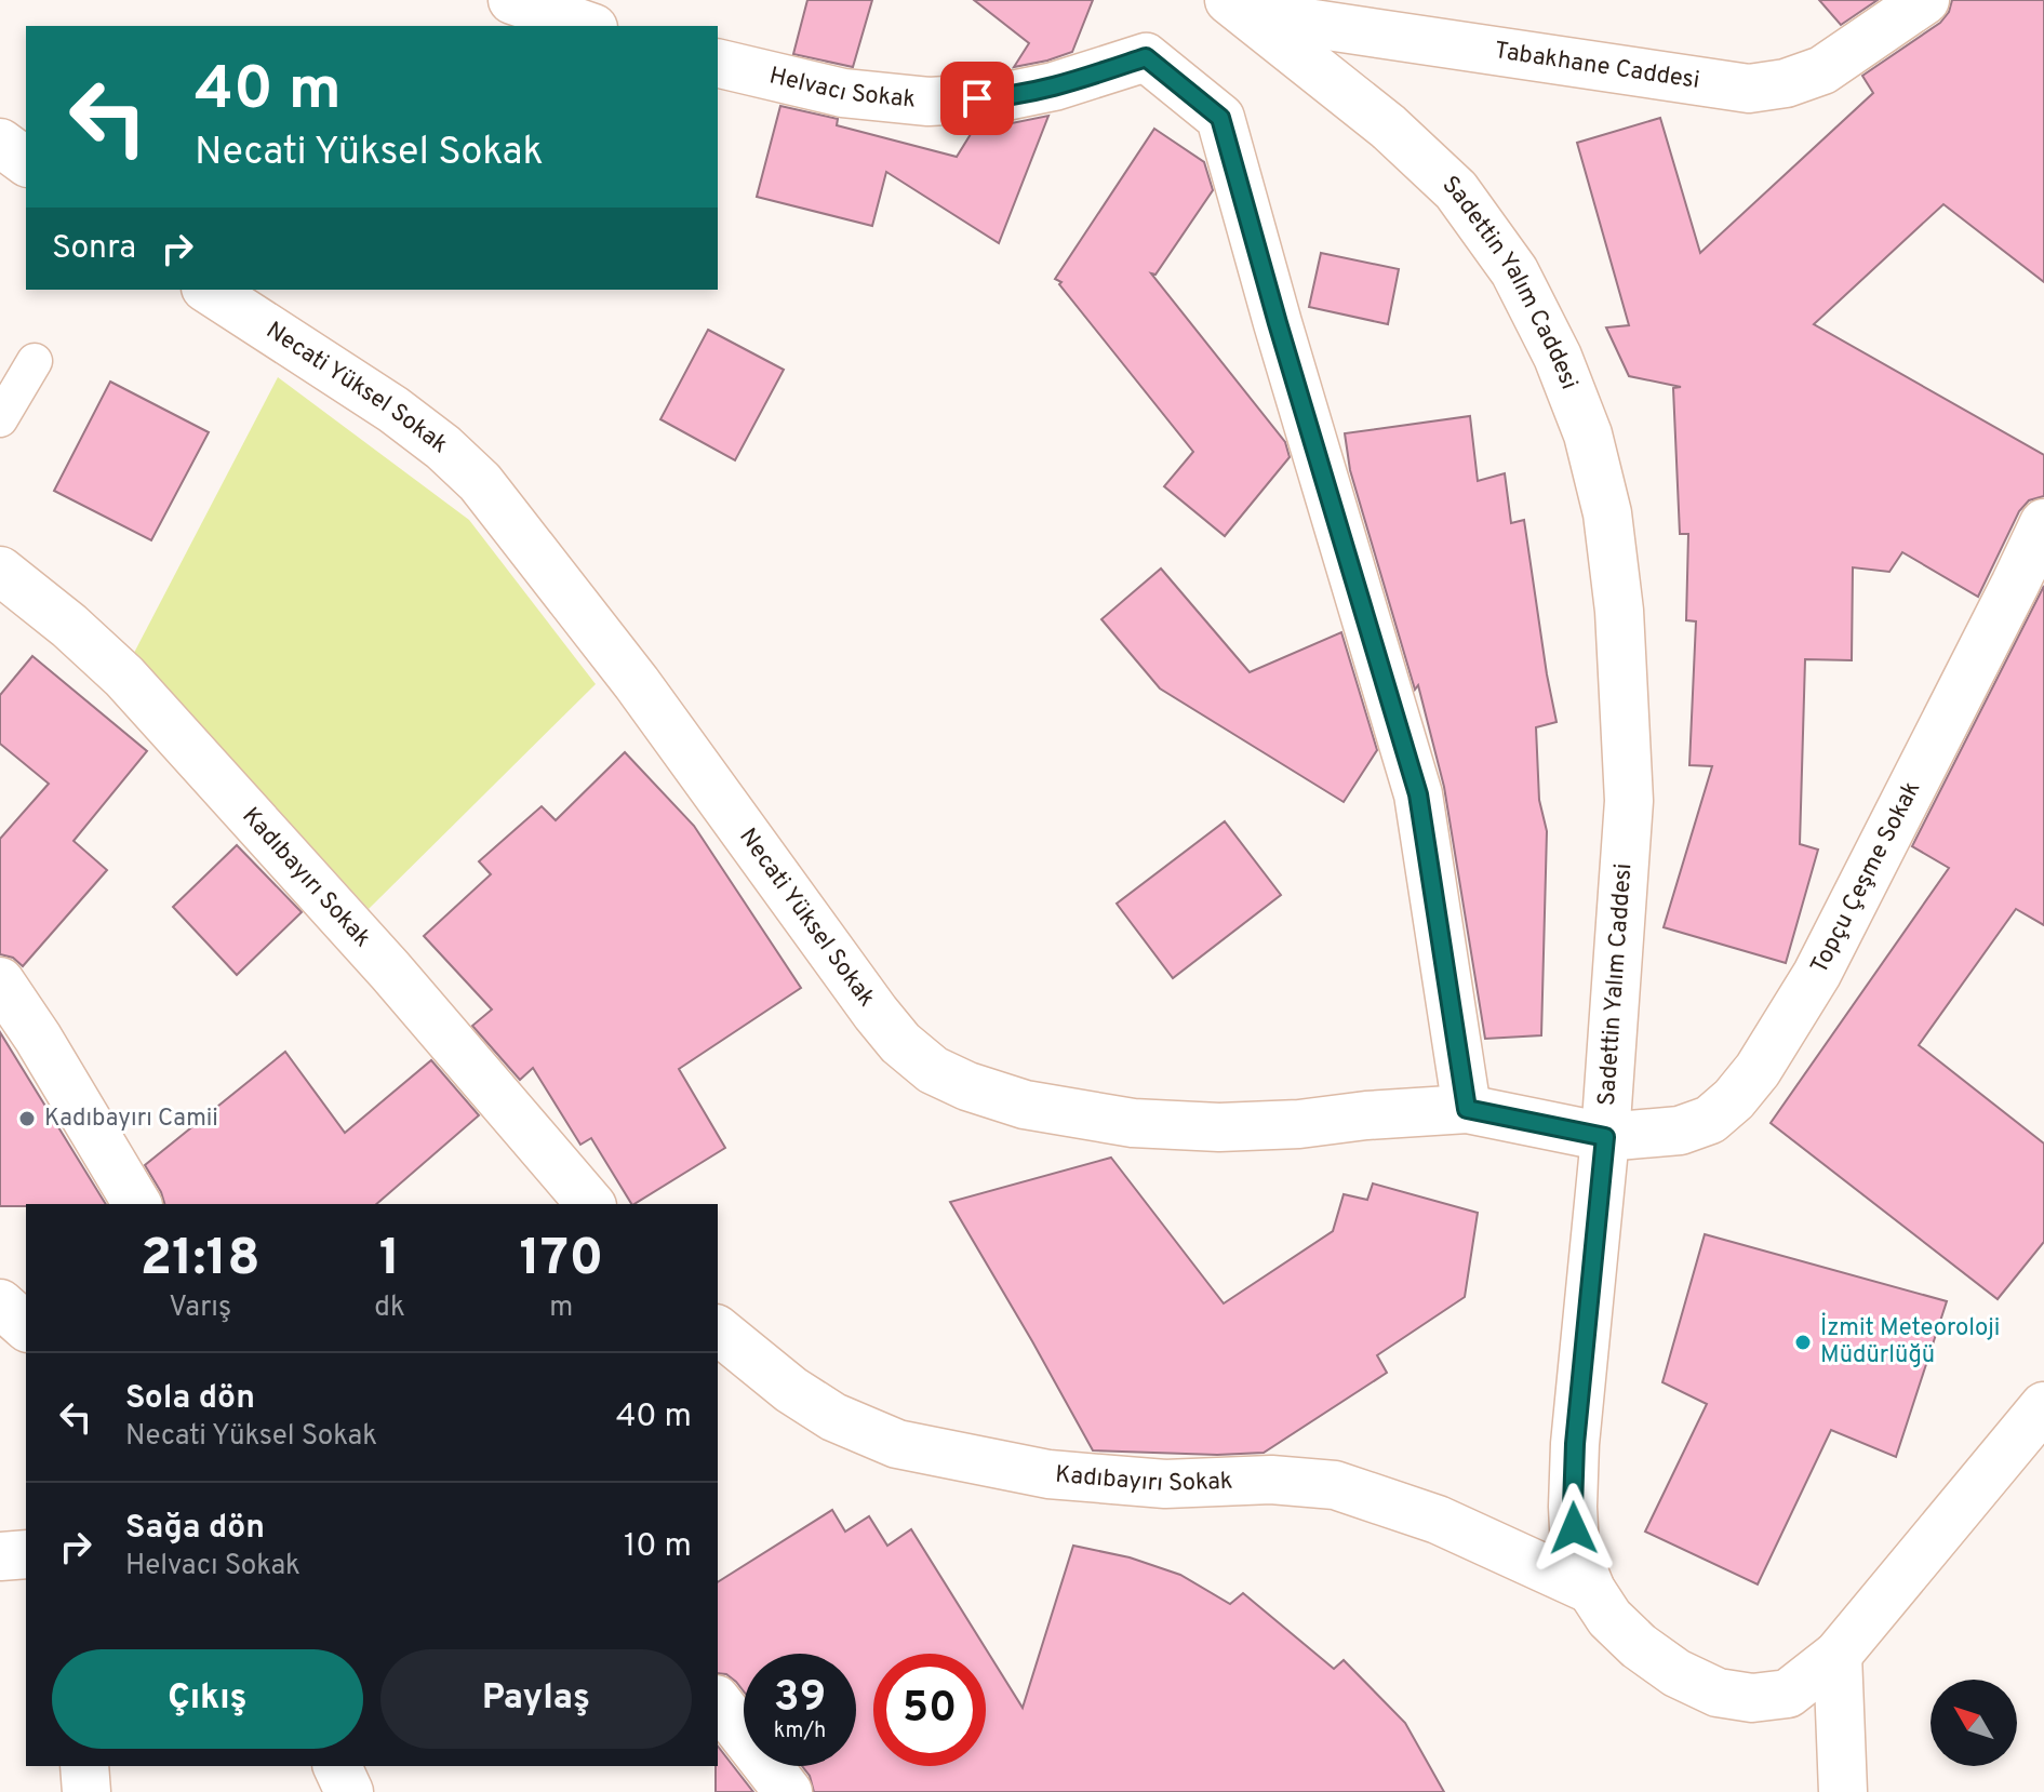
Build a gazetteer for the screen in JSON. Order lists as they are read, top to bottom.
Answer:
{
  "streets": {
    "street": [
      "Tabakhane Caddesi",
      "Helvacı Sokak",
      "Sadettin Yalım Caddesi",
      "Necati Yüksel Sokak",
      "Kadıbayırı Sokak",
      "Topçu Çeşme Sokak"
    ]
  },
  "crossings": [
    ["Tabakhane Caddesi", "Sadettin Yalım Caddesi"],
    ["Helvacı Sokak", "Necati Yüksel Sokak"],
    ["Sadettin Yalım Caddesi", "Necati Yüksel Sokak"],
    ["Sadettin Yalım Caddesi", "Kadıbayırı Sokak"],
    ["Sadettin Yalım Caddesi", "Topçu Çeşme Sokak"],
    ["Necati Yüksel Sokak", "Topçu Çeşme Sokak"]
  ],
  "places": ["Kadıbayırı Camii", "İzmit Meteoroloji Müdürlüğü"],
  "north": "top left",
  "page": {
    "turn": ["40 m", "Necati Yüksel Sokak"],
    "then": "Sonra",
    "eta": [
      "21:18",
      "Varış",
      "1",
      "dk",
      "170",
      "m"
    ],
    "list": [
      {
        "name": "Sola dön",
        "note": "Necati Yüksel Sokak",
        "value": "40 m"
      },
      {
        "name": "Sağa dön",
        "note": "Helvacı Sokak",
        "value": "10 m"
      }
    ],
    "buttons": ["Çıkış", "Paylaş"],
    "speed": "39 km/h",
    "limit": "50"
  }
}
